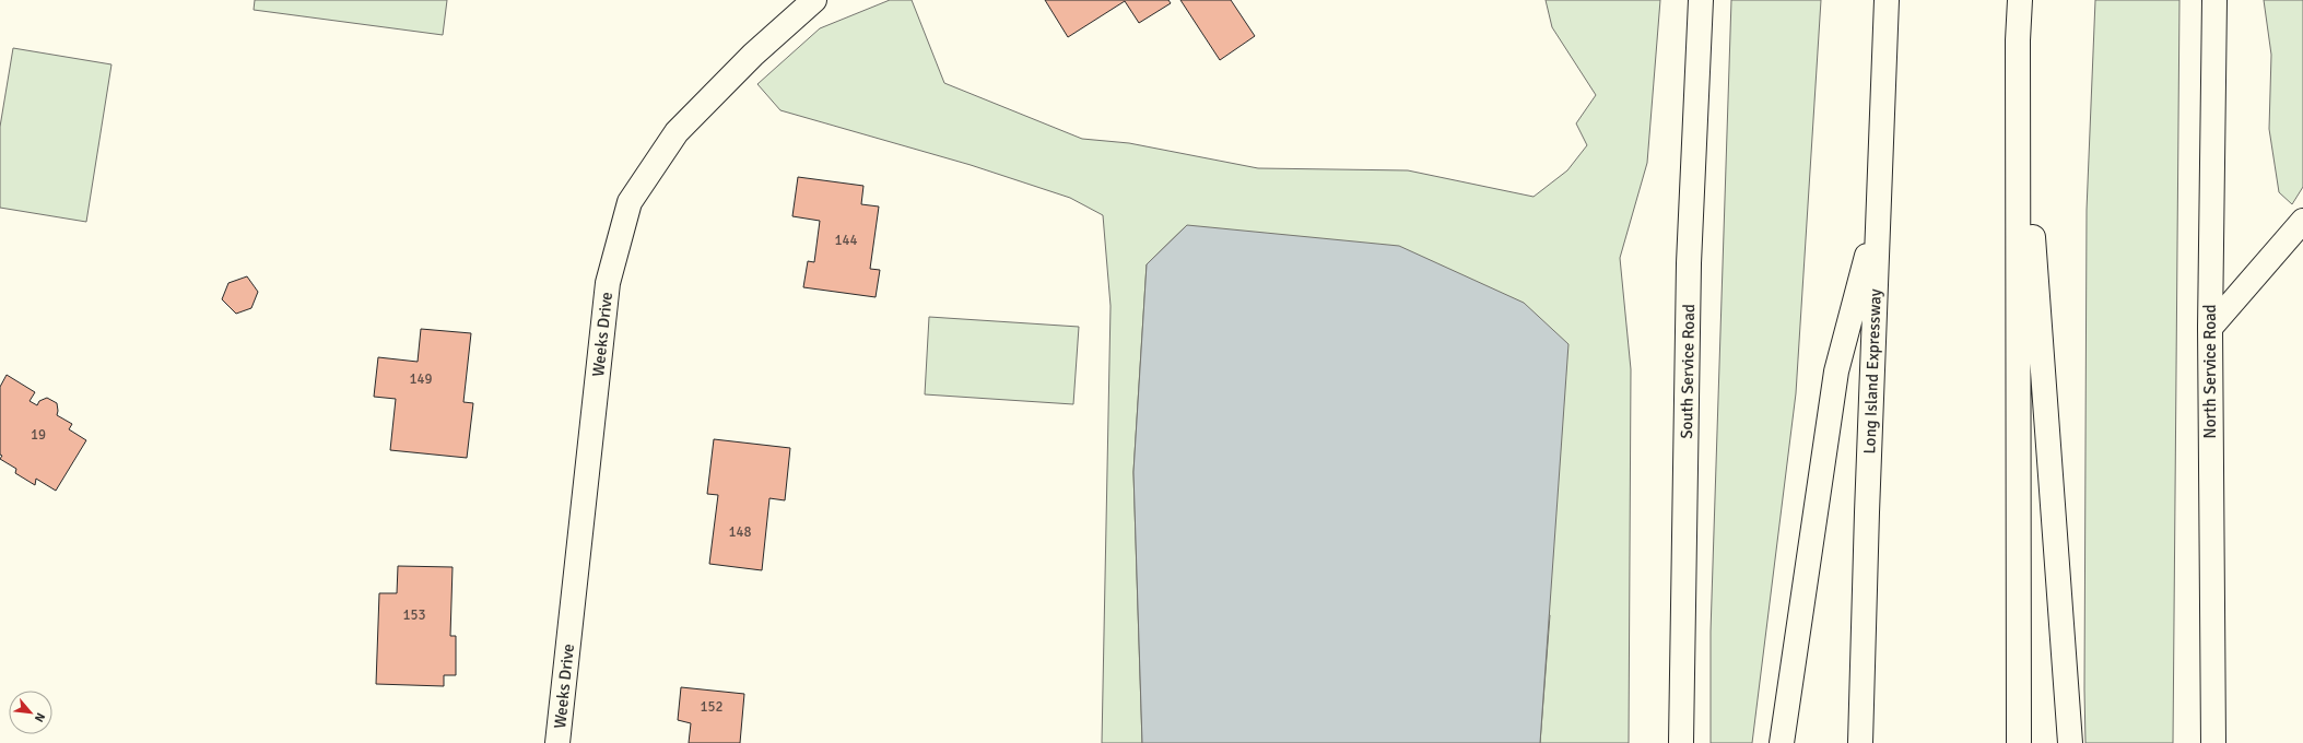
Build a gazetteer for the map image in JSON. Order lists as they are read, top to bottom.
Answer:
{
  "streets": {
    "main road": [
      "Weeks Drive",
      "South Service Road",
      "Long Island Expressway",
      "North Service Road"
    ]
  },
  "house_numbers": [
    "144",
    "149",
    "19",
    "148",
    "153",
    "152"
  ],
  "north": "bottom right"
}
